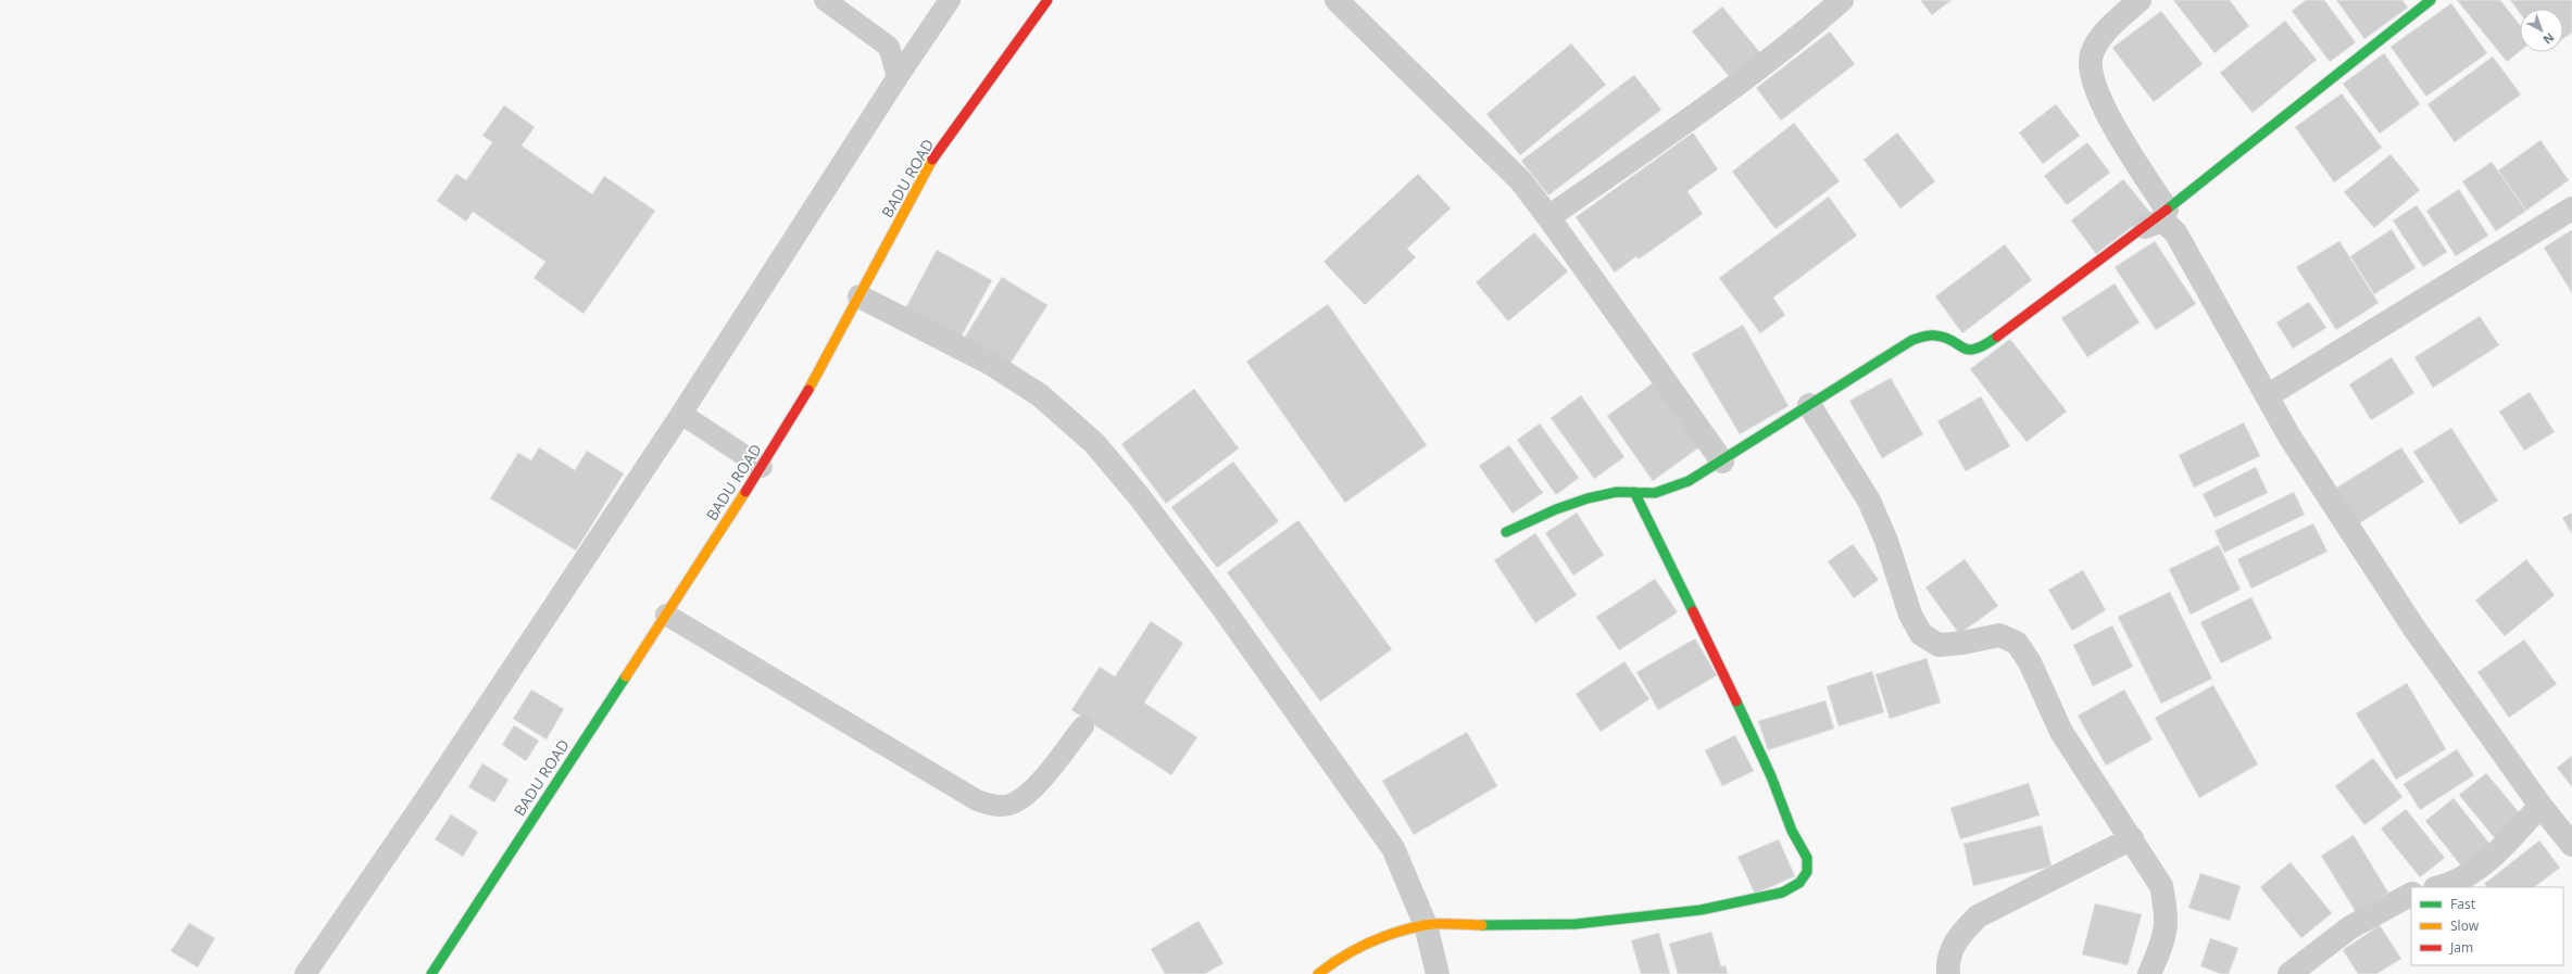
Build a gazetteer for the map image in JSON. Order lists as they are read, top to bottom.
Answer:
{
  "streets": {
    "street": ["BADU ROAD"]
  },
  "legend": ["Fast", "Slow", "Jam"],
  "north": "bottom right"
}
